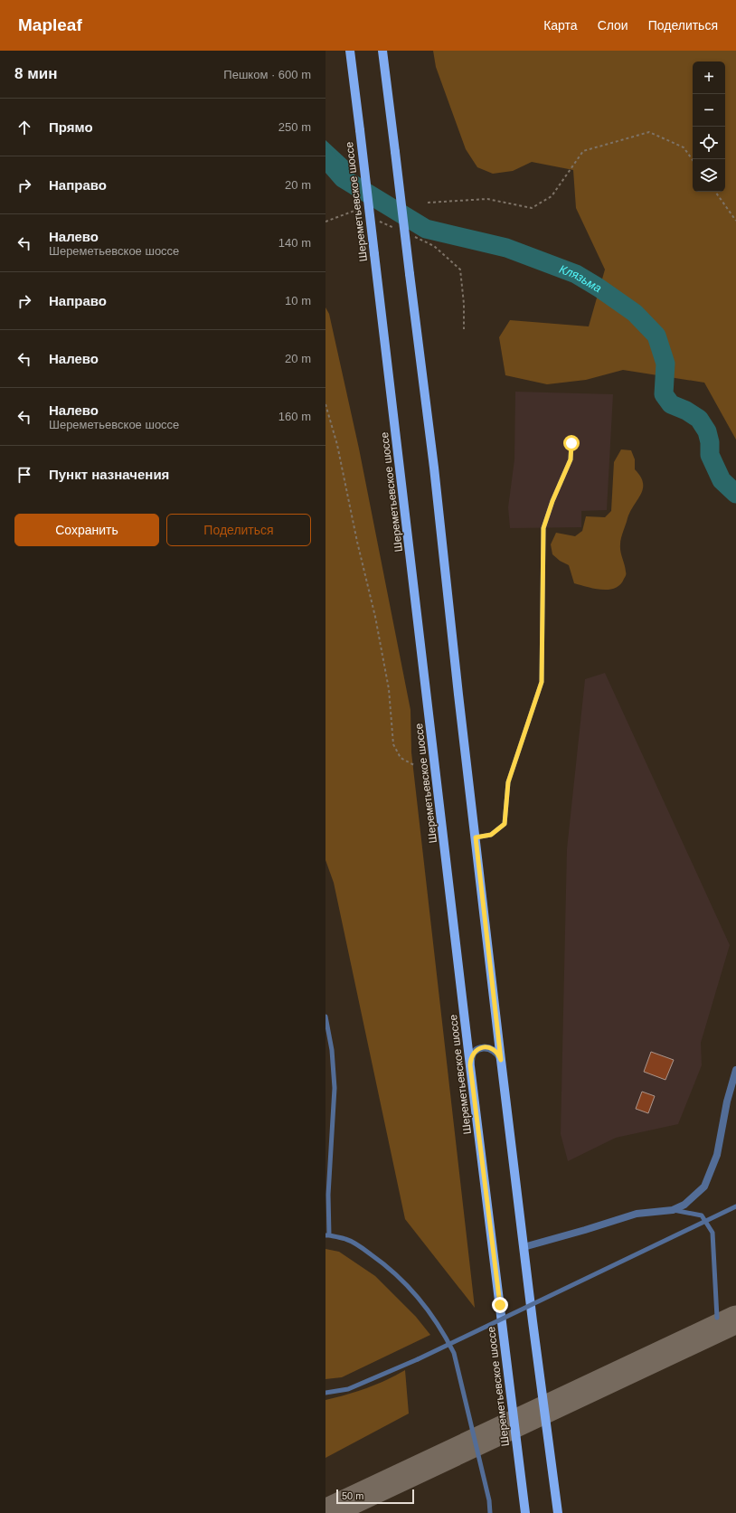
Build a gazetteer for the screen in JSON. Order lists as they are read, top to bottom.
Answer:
{
  "streets": {
    "main road": ["Шереметьевское шоссе"]
  },
  "water": ["Клязьма"],
  "scale_bar": "50 m",
  "page": {
    "header": "Mapleaf",
    "nav": ["Карта", "Слои", "Поделиться"],
    "heading": ["8 мин", "Пешком · 600 m"],
    "map_buttons": ["+", "−"],
    "list": [
      ["Прямо", "250 m"],
      ["Направо", "20 m"],
      ["Налево", "Шереметьевское шоссе", "140 m"],
      ["Направо", "10 m"],
      ["Налево", "20 m"],
      ["Налево", "Шереметьевское шоссе", "160 m"],
      "Пункт назначения"
    ],
    "buttons": ["Сохранить", "Поделиться"],
    "scale": "50 m"
  }
}
